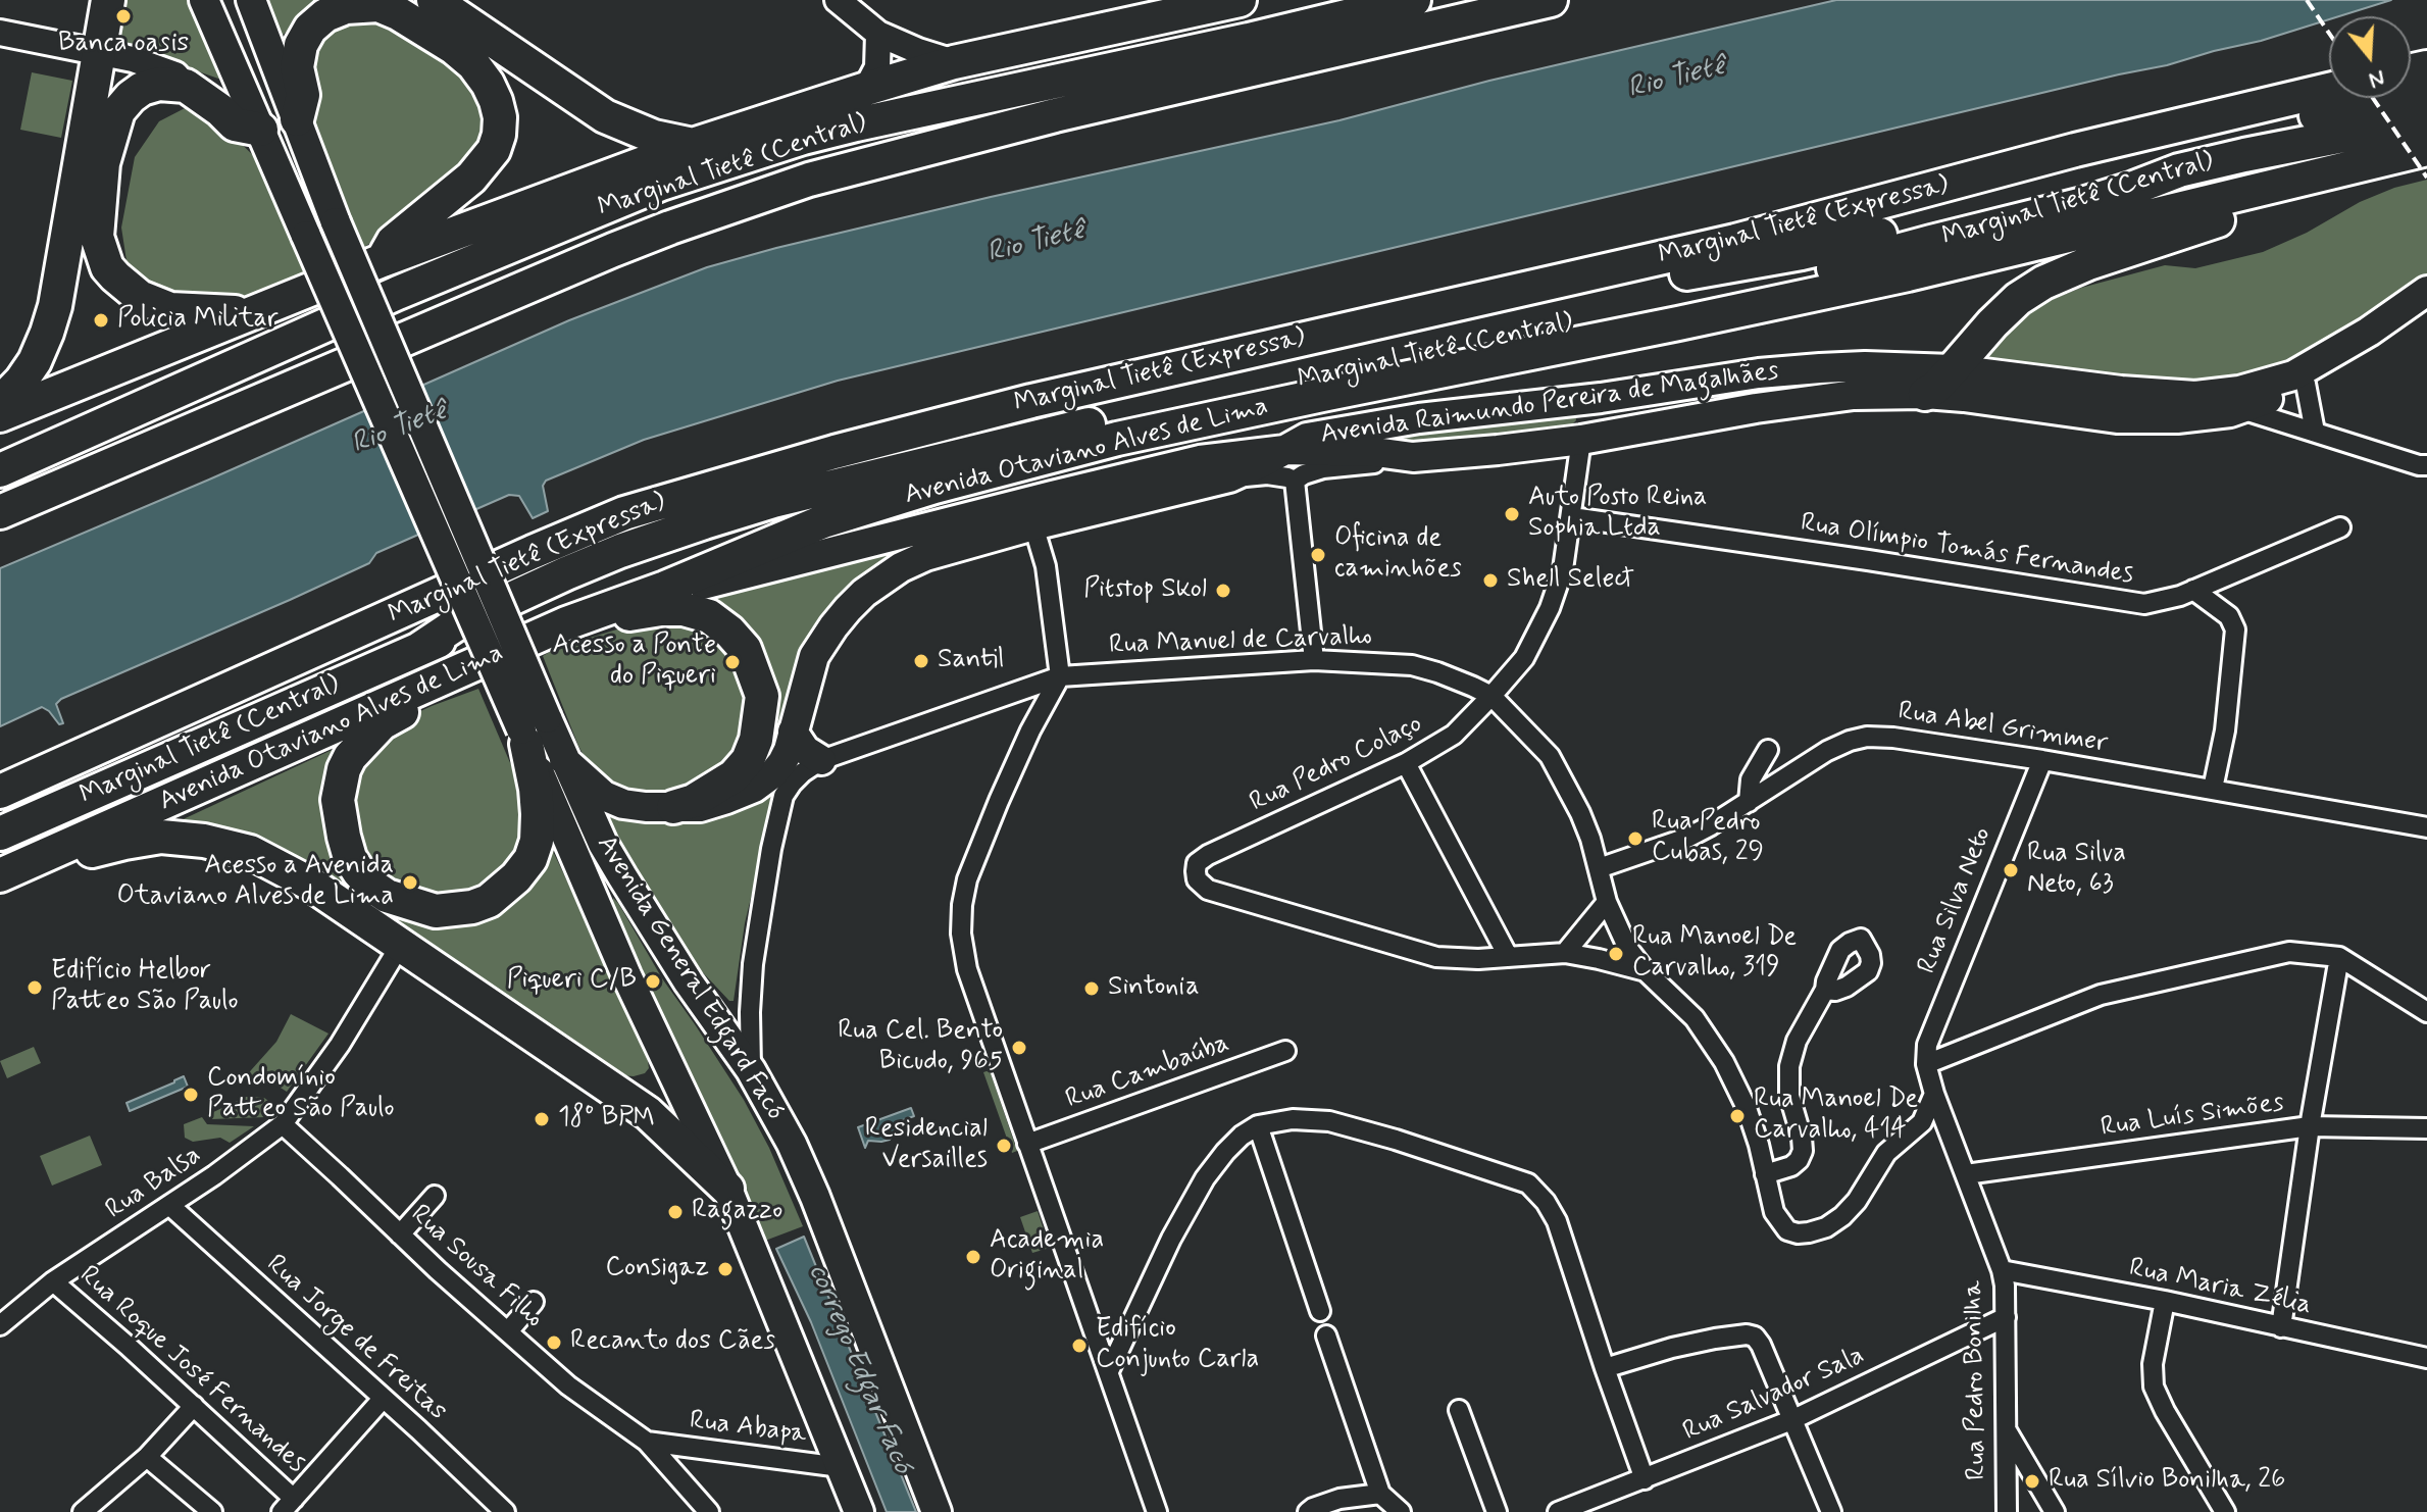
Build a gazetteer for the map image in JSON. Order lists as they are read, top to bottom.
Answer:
{
  "streets": {
    "highway": ["Marginal Tietê (Central)", "Marginal Tietê (Expressa)", "Avenida Otaviano Alves de Lima"],
    "main road": ["Avenida Raimundo Pereira de Magalhães", "Avenida General Edgard Facó"],
    "street": [
      "Rua Olímpio Tomás Fernandes",
      "Rua Manuel de Carvalho",
      "Rua Abel Grimmer",
      "Rua Pedro Colaço",
      "Rua Silva Neto",
      "Rua Cambaúba",
      "Rua Luís Simões",
      "Rua Balsa",
      "Rua Sousa Filho",
      "Rua Maria Zélia",
      "Rua Jorge de Freitas",
      "Rua Roque José Fernandes",
      "Rua Pedro Bonilha",
      "Rua Salvador Sala",
      "Rua Abapa"
    ]
  },
  "crossings": [
    ["Marginal Tietê (Central)", "Marginal Tietê (Expressa)"],
    ["Marginal Tietê (Central)", "Avenida Otaviano Alves de Lima"],
    ["Avenida Raimundo Pereira de Magalhães", "Avenida Otaviano Alves de Lima"],
    ["Avenida Raimundo Pereira de Magalhães", "Rua Pedro Colaço"],
    ["Avenida Otaviano Alves de Lima", "Avenida General Edgard Facó"],
    ["Rua Olímpio Tomás Fernandes", "Rua Pedro Colaço"],
    ["Rua Manuel de Carvalho", "Rua Abel Grimmer"],
    ["Rua Manuel de Carvalho", "Rua Pedro Colaço"],
    ["Rua Abel Grimmer", "Rua Silva Neto"],
    ["Rua Silva Neto", "Rua Pedro Bonilha"],
    ["Avenida General Edgard Facó", "Rua Abapa"],
    ["Rua Luís Simões", "Rua Pedro Bonilha"],
    ["Rua Balsa", "Rua Sousa Filho"],
    ["Rua Balsa", "Rua Jorge de Freitas"],
    ["Rua Balsa", "Rua Roque José Fernandes"],
    ["Rua Sousa Filho", "Rua Abapa"],
    ["Rua Maria Zélia", "Rua Pedro Bonilha"],
    ["Rua Pedro Bonilha", "Rua Salvador Sala"]
  ],
  "water": ["Rio Tietê", "corrego Edgar Facó"],
  "places": [
    "Banca oasis",
    "Policia Militar",
    "Auto Posto Reina Sophia Ltda",
    "Oficina de caminhões",
    "Shell Select",
    "Pitstop Skol",
    "Santil",
    "Acesso a Ponte do Piqueri",
    "Rua Pedro Cubas, 29",
    "Rua Silva Neto, 63",
    "Acesso a Avenida Otaviano Alves de Lima",
    "Rua Manoel De Carvalho, 319",
    "Piqueri C/B",
    "Edifício Helbor Patteo São Paulo",
    "Sintonia",
    "Rua Cel. Bento Bicudo, 965",
    "Condomínio Patteo São Paulo",
    "Rua Manoel De Carvalho, 414",
    "18º BPM",
    "Residencial Versailles",
    "Ragazzo",
    "Academia Original",
    "Consigaz",
    "Recanto dos Cães",
    "Edifício Conjunto Carla",
    "Rua Sílvio Bonilha, 26"
  ],
  "north": "bottom"
}
